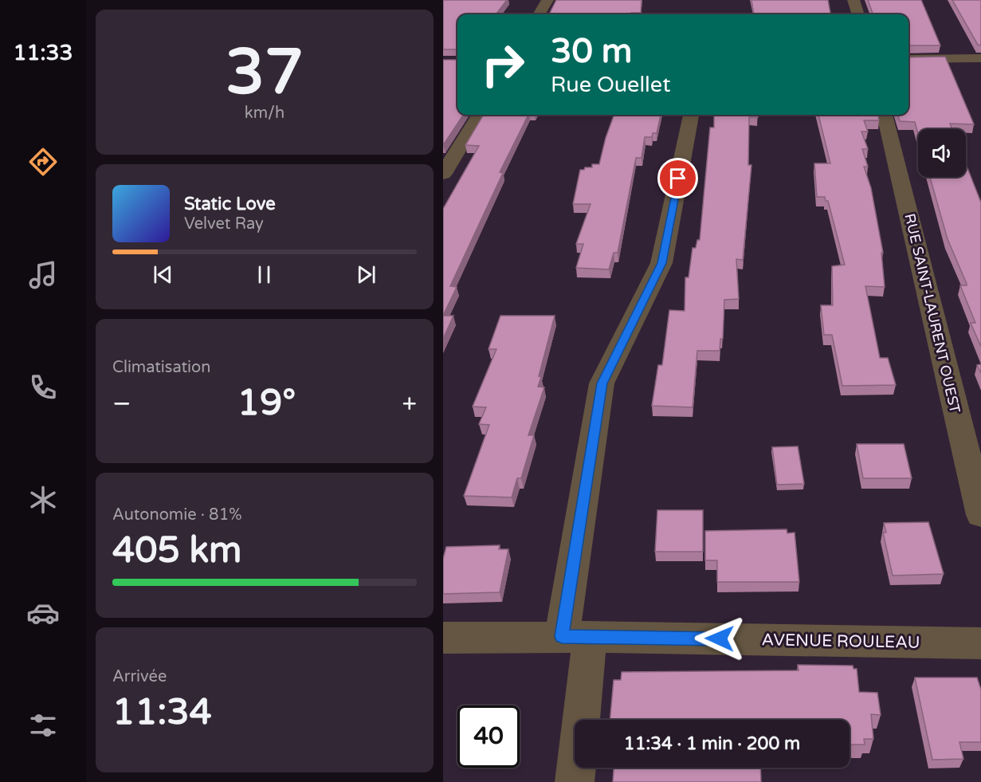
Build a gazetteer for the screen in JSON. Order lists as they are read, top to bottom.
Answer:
{
  "streets": {
    "street": ["RUE SAINT-LAURENT OUEST", "AVENUE ROULEAU"]
  },
  "page": {
    "tabs": "11:33",
    "tile": [
      ["37", "km/h"],
      "Climatisation",
      ["Autonomie · 81%", "405 km"],
      ["Arrivée", "11:34"]
    ],
    "turn": ["30 m", "Rue Ouellet"],
    "song": ["Static Love", "Velvet Ray"],
    "heat": ["−", "19°", "+"],
    "limit": "40",
    "trip": "11:34 · 1 min · 200 m"
  }
}
